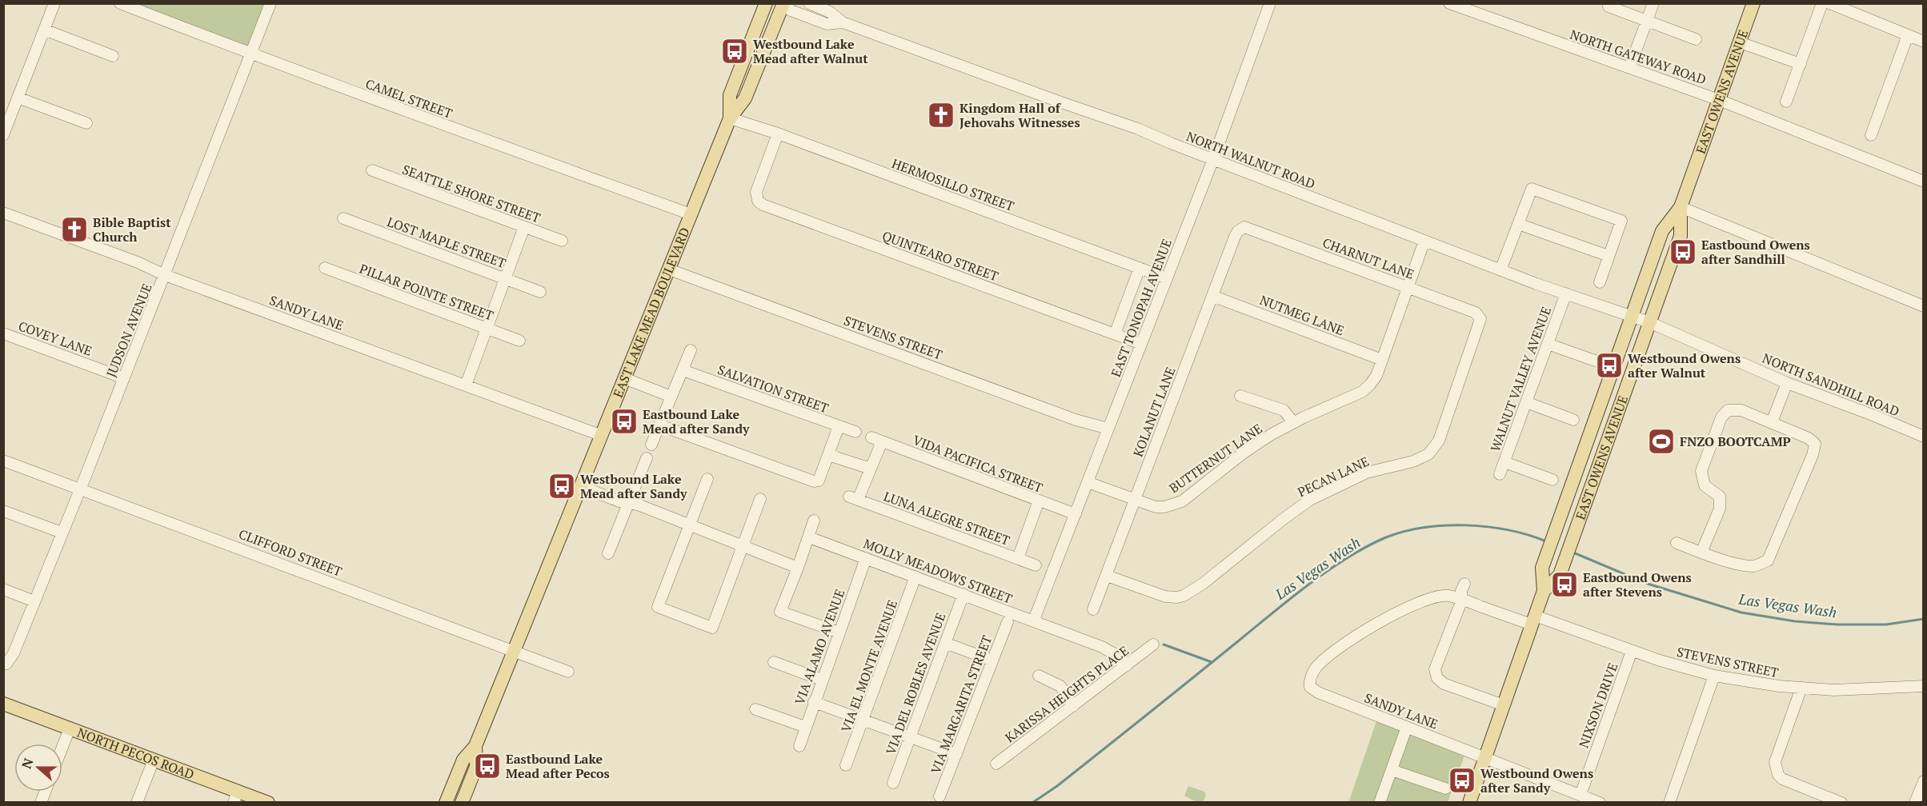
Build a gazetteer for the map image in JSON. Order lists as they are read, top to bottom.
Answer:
{
  "streets": {
    "main road": ["EAST OWENS AVENUE", "EAST LAKE MEAD BOULEVARD", "NORTH PECOS ROAD"],
    "street": [
      "NORTH GATEWAY ROAD",
      "CAMEL STREET",
      "NORTH WALNUT ROAD",
      "HERMOSILLO STREET",
      "SEATTLE SHORE STREET",
      "LOST MAPLE STREET",
      "QUINTEARO STREET",
      "CHARNUT LANE",
      "PILLAR POINTE STREET",
      "EAST TONOPAH AVENUE",
      "SANDY LANE",
      "NUTMEG LANE",
      "JUDSON AVENUE",
      "STEVENS STREET",
      "COVEY LANE",
      "WALNUT VALLEY AVENUE",
      "NORTH SANDHILL ROAD",
      "SALVATION STREET",
      "KOLANUT LANE",
      "BUTTERNUT LANE",
      "VIDA PACIFICA STREET",
      "PECAN LANE",
      "LUNA ALEGRE STREET",
      "CLIFFORD STREET",
      "MOLLY MEADOWS STREET",
      "VIA ALAMO AVENUE",
      "VIA EL MONTE AVENUE",
      "VIA DEL ROBLES AVENUE",
      "KARISSA HEIGHTS PLACE",
      "VIA MARGARITA STREET",
      "NIXSON DRIVE"
    ]
  },
  "crossings": [
    ["NORTH GATEWAY ROAD", "EAST OWENS AVENUE"],
    ["EAST OWENS AVENUE", "NORTH WALNUT ROAD"],
    ["EAST OWENS AVENUE", "SANDY LANE"],
    ["EAST OWENS AVENUE", "STEVENS STREET"],
    ["EAST OWENS AVENUE", "NORTH SANDHILL ROAD"],
    ["CAMEL STREET", "EAST LAKE MEAD BOULEVARD"],
    ["CAMEL STREET", "JUDSON AVENUE"],
    ["NORTH WALNUT ROAD", "EAST TONOPAH AVENUE"],
    ["NORTH WALNUT ROAD", "EAST LAKE MEAD BOULEVARD"],
    ["NORTH WALNUT ROAD", "WALNUT VALLEY AVENUE"],
    ["NORTH WALNUT ROAD", "NORTH SANDHILL ROAD"],
    ["NORTH WALNUT ROAD", "BUTTERNUT LANE"],
    ["HERMOSILLO STREET", "QUINTEARO STREET"],
    ["HERMOSILLO STREET", "EAST TONOPAH AVENUE"],
    ["HERMOSILLO STREET", "EAST LAKE MEAD BOULEVARD"],
    ["QUINTEARO STREET", "EAST TONOPAH AVENUE"],
    ["CHARNUT LANE", "KOLANUT LANE"],
    ["CHARNUT LANE", "BUTTERNUT LANE"],
    ["CHARNUT LANE", "PECAN LANE"],
    ["EAST TONOPAH AVENUE", "STEVENS STREET"],
    ["EAST TONOPAH AVENUE", "BUTTERNUT LANE"],
    ["EAST TONOPAH AVENUE", "VIDA PACIFICA STREET"],
    ["EAST TONOPAH AVENUE", "MOLLY MEADOWS STREET"],
    ["EAST LAKE MEAD BOULEVARD", "SANDY LANE"],
    ["EAST LAKE MEAD BOULEVARD", "STEVENS STREET"],
    ["EAST LAKE MEAD BOULEVARD", "CLIFFORD STREET"],
    ["SANDY LANE", "JUDSON AVENUE"],
    ["SANDY LANE", "STEVENS STREET"],
    ["SANDY LANE", "NIXSON DRIVE"],
    ["NUTMEG LANE", "KOLANUT LANE"],
    ["NUTMEG LANE", "BUTTERNUT LANE"],
    ["JUDSON AVENUE", "COVEY LANE"],
    ["JUDSON AVENUE", "CLIFFORD STREET"],
    ["STEVENS STREET", "NIXSON DRIVE"],
    ["KOLANUT LANE", "BUTTERNUT LANE"],
    ["KOLANUT LANE", "PECAN LANE"],
    ["VIDA PACIFICA STREET", "LUNA ALEGRE STREET"],
    ["MOLLY MEADOWS STREET", "VIA ALAMO AVENUE"],
    ["MOLLY MEADOWS STREET", "VIA EL MONTE AVENUE"],
    ["MOLLY MEADOWS STREET", "VIA DEL ROBLES AVENUE"],
    ["MOLLY MEADOWS STREET", "KARISSA HEIGHTS PLACE"]
  ],
  "water": ["Las Vegas Wash"],
  "places": {
    "bus stop": [
      "Westbound Lake Mead after Walnut",
      "Eastbound Owens after Sandhill",
      "Westbound Owens after Walnut",
      "Eastbound Lake Mead after Sandy",
      "Westbound Lake Mead after Sandy",
      "Eastbound Owens after Stevens",
      "Eastbound Lake Mead after Pecos",
      "Westbound Owens after Sandy"
    ],
    "church": ["Kingdom Hall of Jehovahs Witnesses", "Bible Baptist Church"],
    "sports": ["FNZO BOOTCAMP"]
  },
  "north": "left"
}
